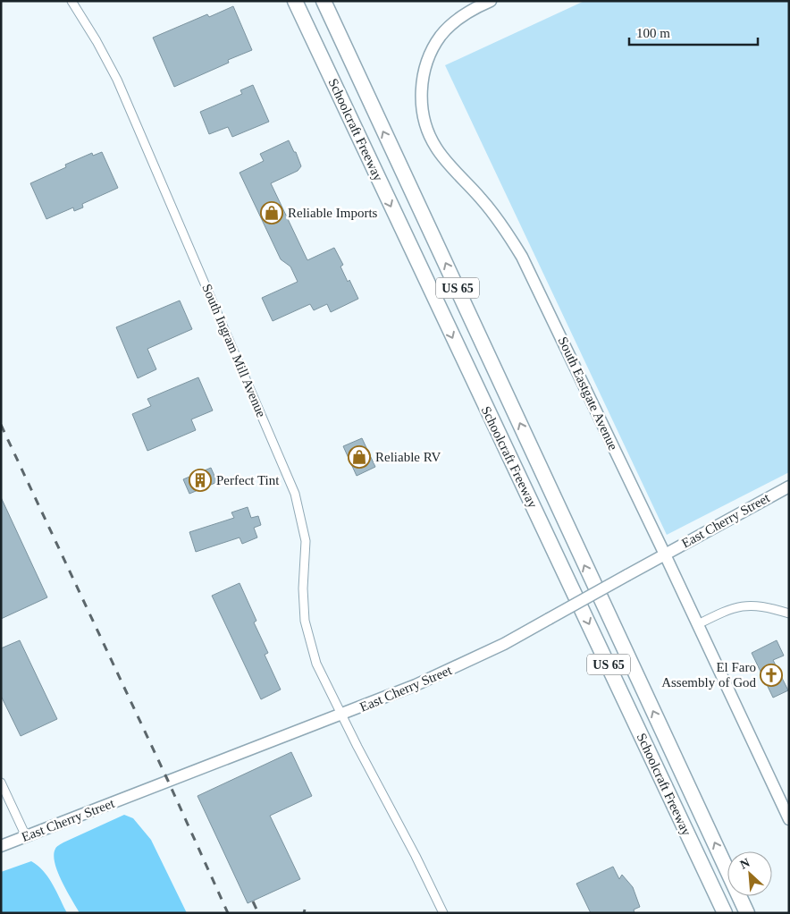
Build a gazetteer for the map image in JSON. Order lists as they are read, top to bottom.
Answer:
{
  "streets": {
    "highway": ["Schoolcraft Freeway", "US 65"],
    "street": ["South Ingram Mill Avenue", "South Eastgate Avenue", "East Cherry Street"]
  },
  "crossings": [
    ["South Ingram Mill Avenue", "East Cherry Street"],
    ["South Eastgate Avenue", "East Cherry Street"]
  ],
  "places": {
    "shop": ["Reliable Imports", "Reliable RV"],
    "building": ["Perfect Tint"],
    "church": ["El Faro Assembly of God"]
  },
  "scale_bar": "100 m",
  "north": "top left"
}
